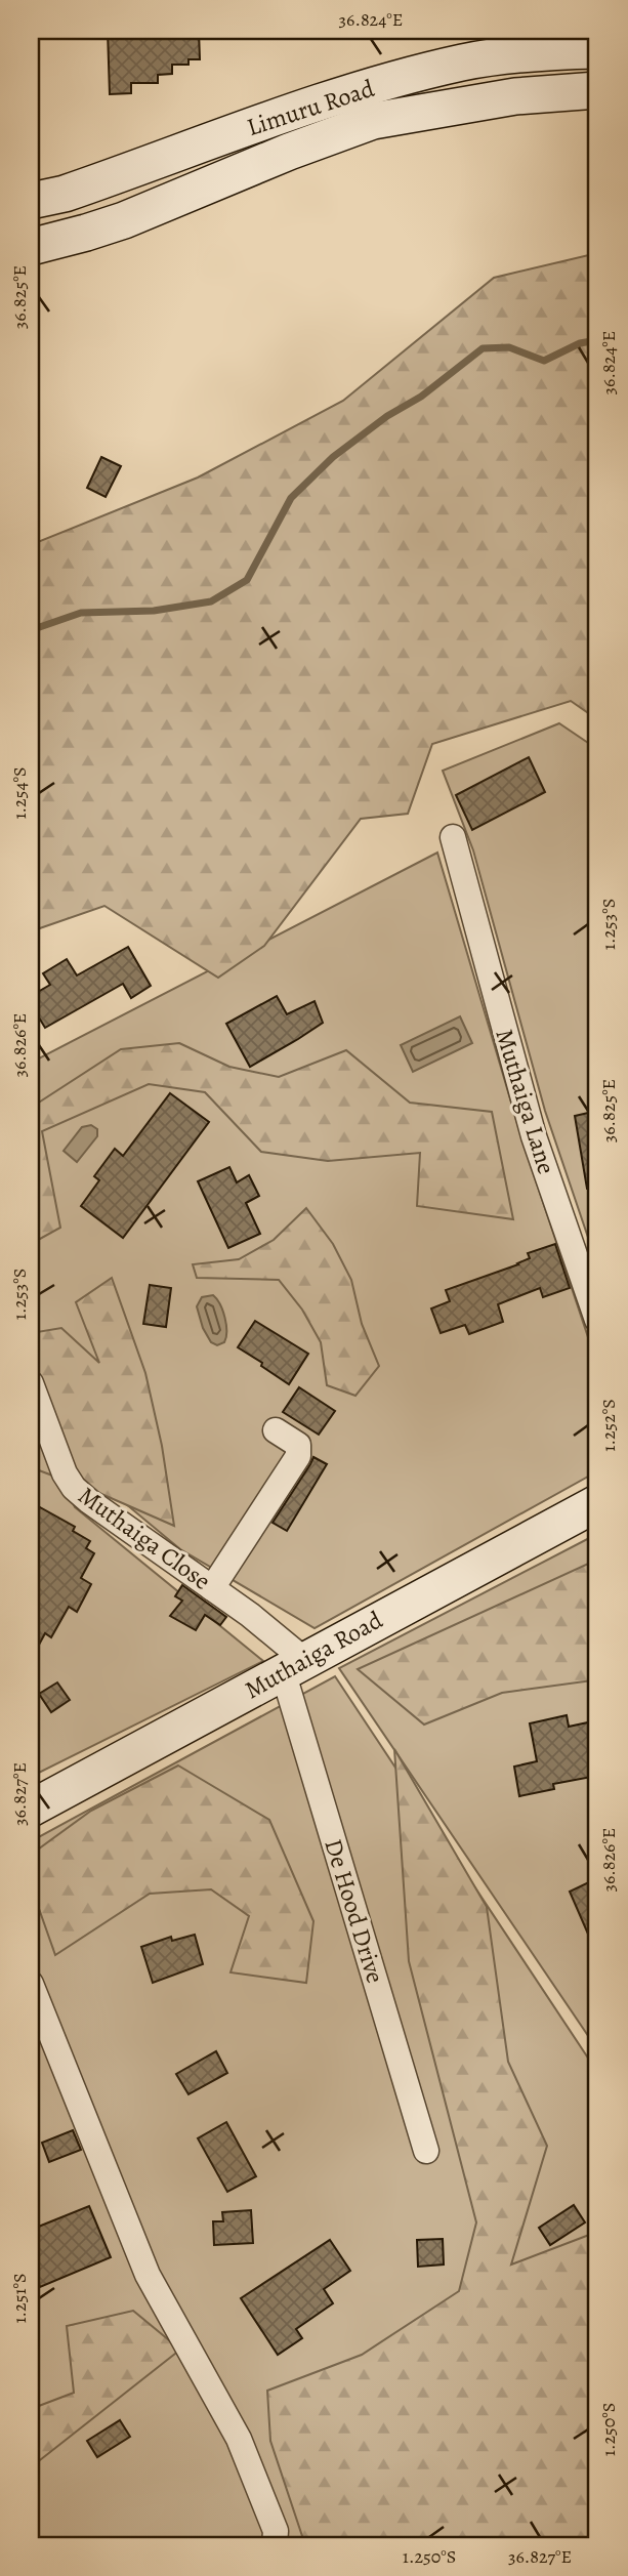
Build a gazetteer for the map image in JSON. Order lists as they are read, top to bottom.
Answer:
{
  "streets": {
    "main road": ["Limuru Road", "Muthaiga Road"],
    "street": ["Muthaiga Lane", "Muthaiga Close", "De Hood Drive"]
  },
  "crossings": [
    ["Muthaiga Close", "Muthaiga Road"],
    ["Muthaiga Close", "De Hood Drive"],
    ["Muthaiga Road", "De Hood Drive"]
  ],
  "coordinates": [
    "36.824°E",
    "36.825°E",
    "1.254°S",
    "1.253°S",
    "36.826°E",
    "1.252°S",
    "36.827°E",
    "1.251°S",
    "1.250°S"
  ]
}
